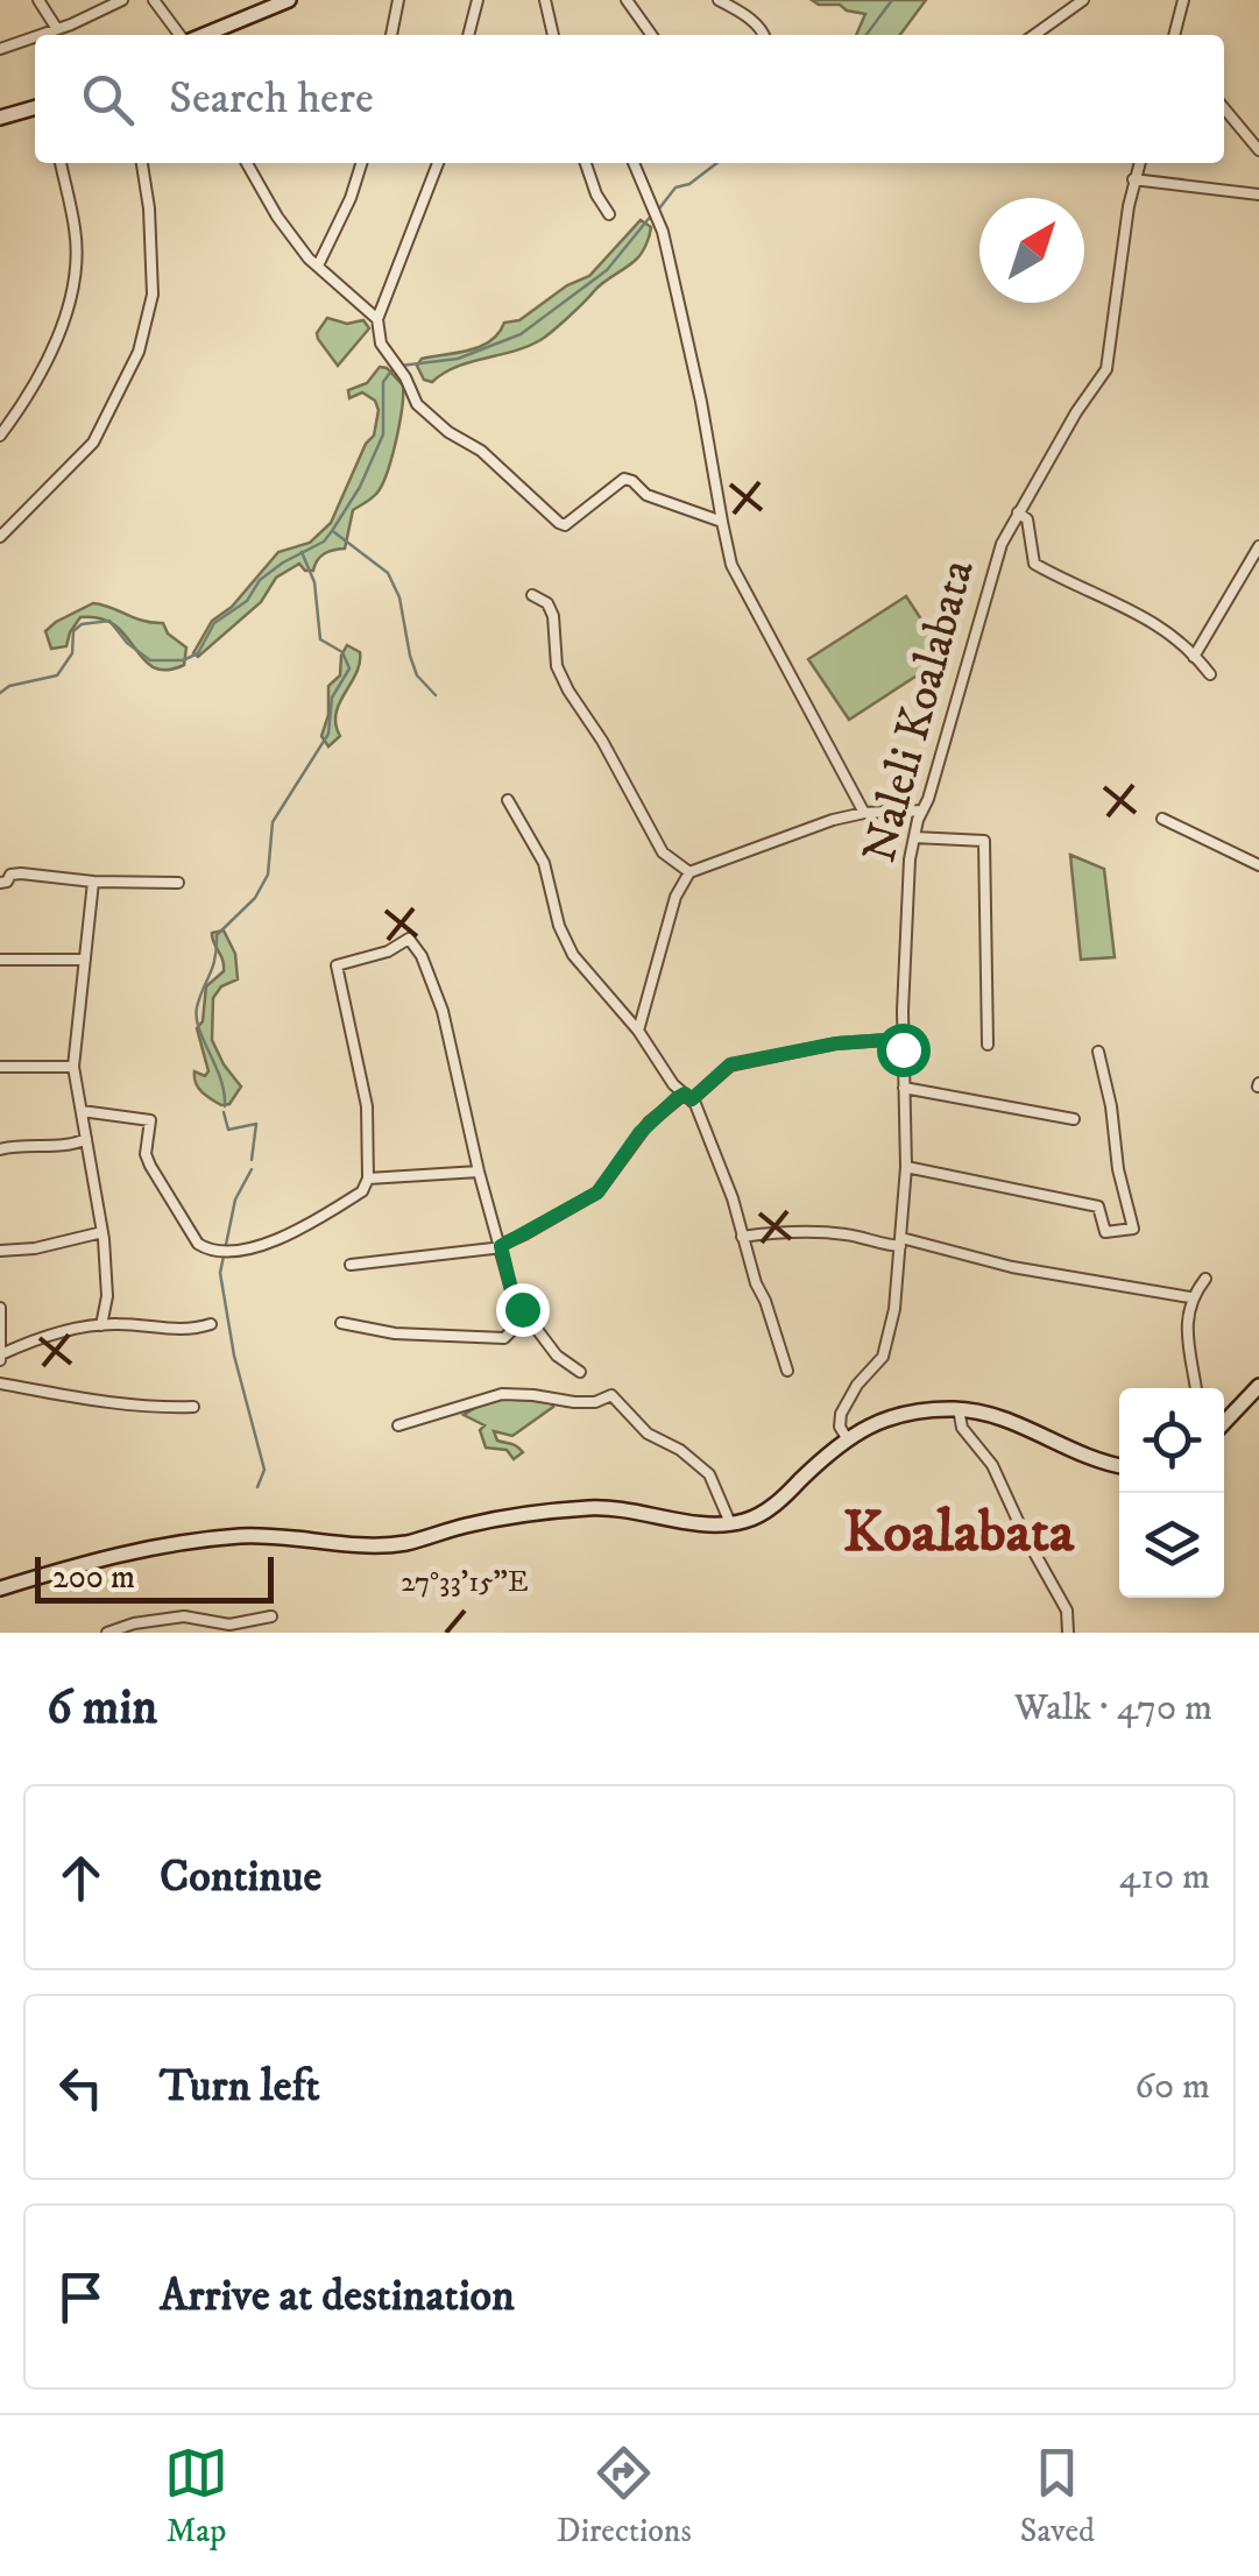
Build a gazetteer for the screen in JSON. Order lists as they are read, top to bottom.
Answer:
{
  "streets": {
    "street": ["Naleli Koalabata"]
  },
  "districts": ["Koalabata"],
  "scale_bar": "200 m",
  "north": "top right",
  "page": {
    "search": "Search here",
    "scale": "200 m",
    "heading": ["6 min", "Walk · 470 m"],
    "list": [
      ["Continue", "410 m"],
      ["Turn left", "60 m"],
      "Arrive at destination"
    ],
    "nav": ["Map", "Directions", "Saved"]
  },
  "coordinates": ["27°33'15\"E"]
}
